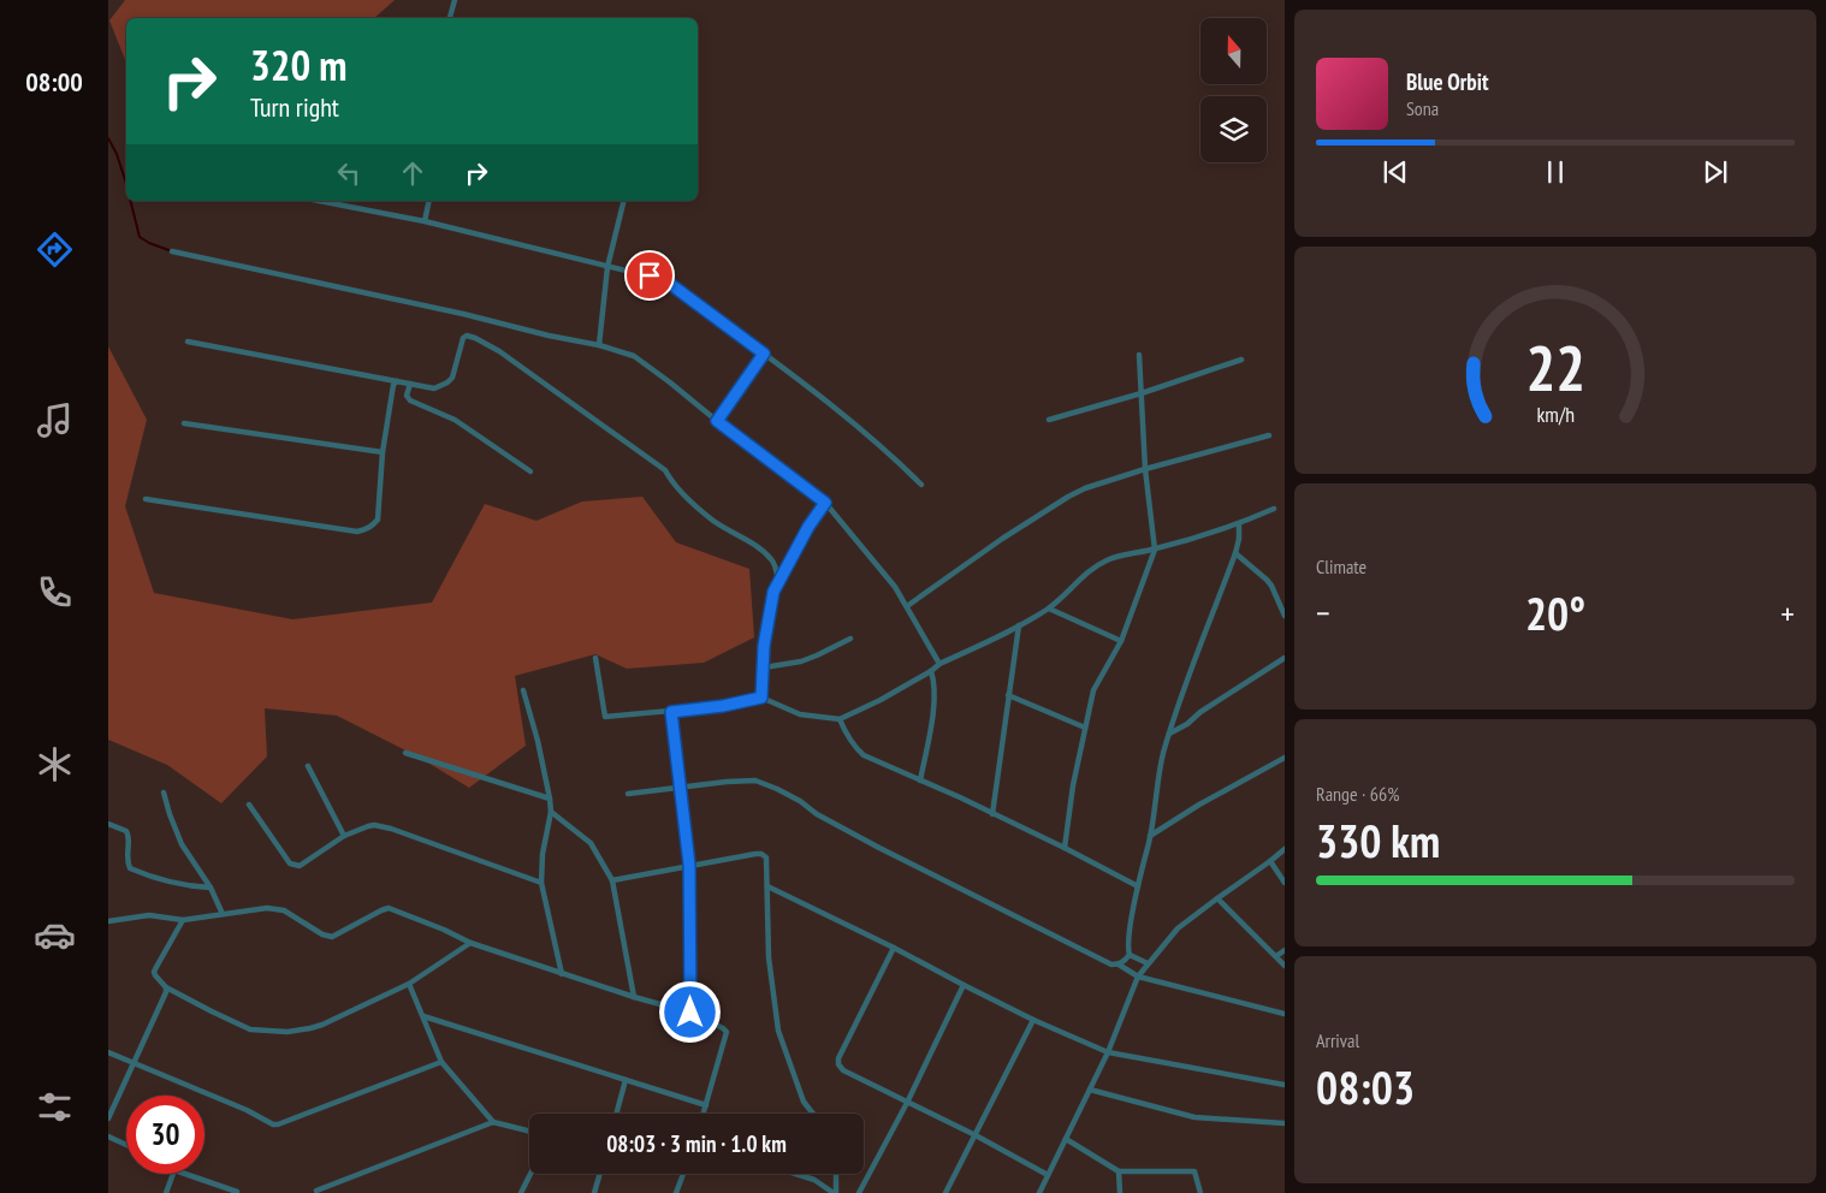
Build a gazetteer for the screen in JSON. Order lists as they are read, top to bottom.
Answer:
{
  "north": "top",
  "page": {
    "tabs": "08:00",
    "turn": ["320 m", "Turn right"],
    "song": ["Blue Orbit", "Sona"],
    "tile": [
      "Climate",
      ["Range · 66%", "330 km"],
      ["Arrival", "08:03"]
    ],
    "heat": ["−", "20°", "+"],
    "limit": "30",
    "trip": "08:03 · 3 min · 1.0 km",
    "gauge": ["22", "km/h"]
  }
}
